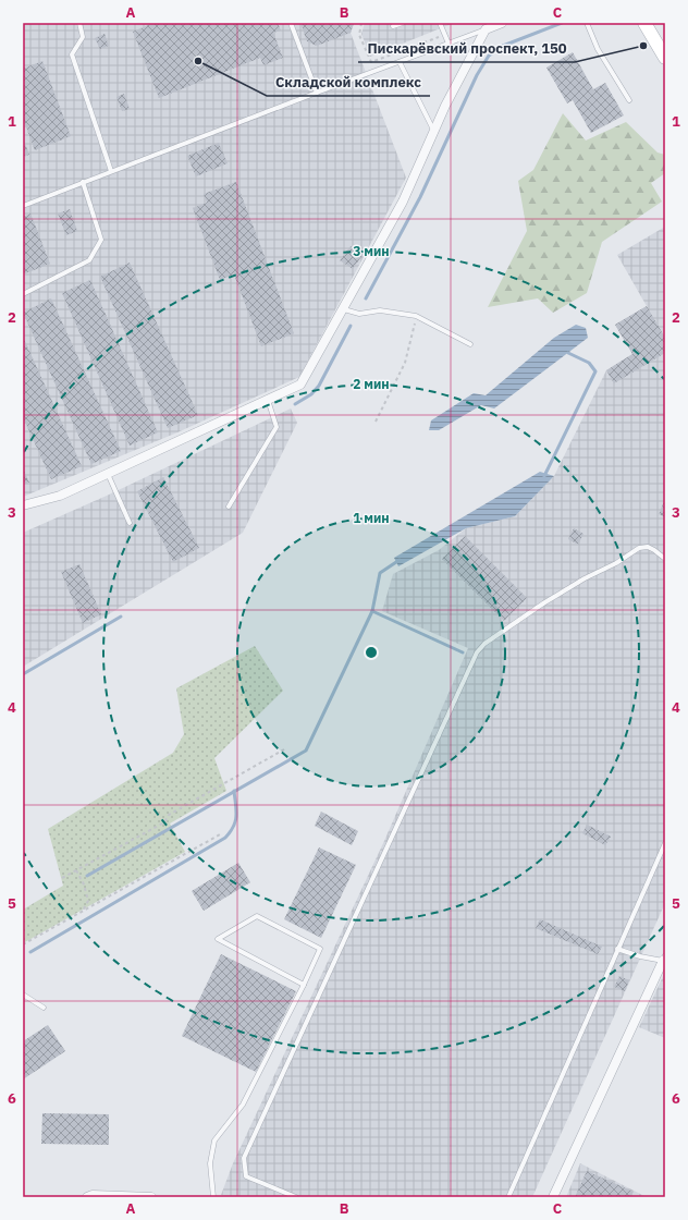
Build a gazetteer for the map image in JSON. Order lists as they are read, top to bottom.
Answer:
{
  "places": ["Пискарёвский проспект, 150", "Складской комплекс"],
  "grid": {
    "columns": ["A", "B", "C"],
    "rows": [
      "1",
      "2",
      "3",
      "4",
      "5",
      "6"
    ]
  },
  "rings": ["3 мин", "2 мин", "1 мин"]
}
